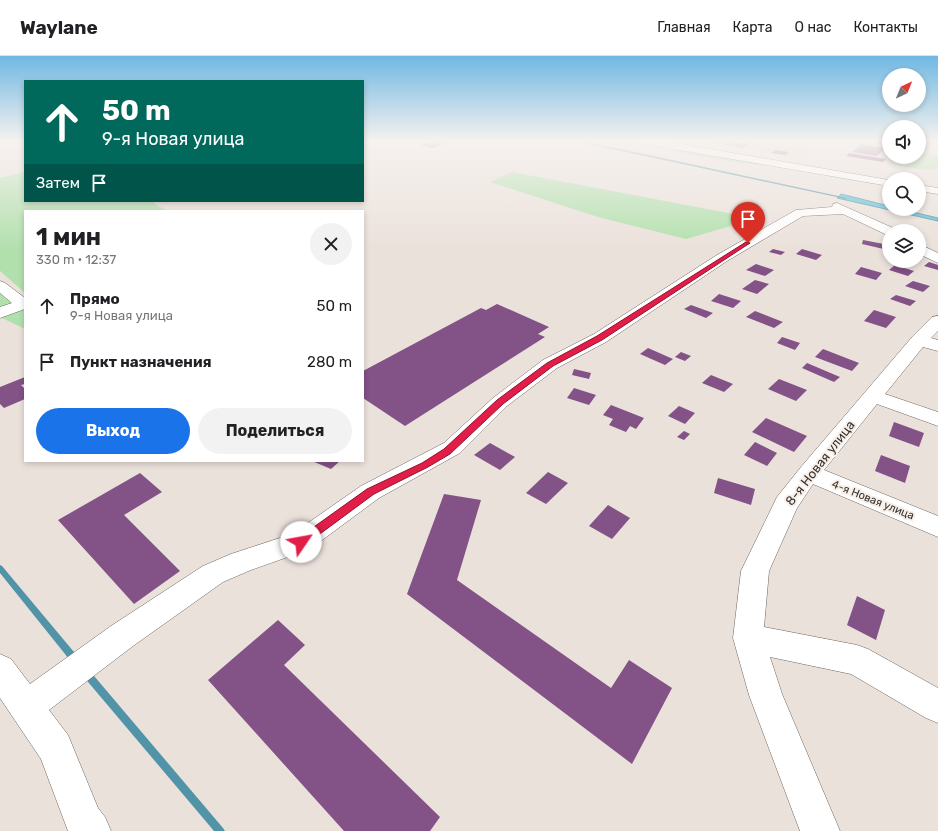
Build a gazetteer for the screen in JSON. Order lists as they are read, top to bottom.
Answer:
{
  "streets": {
    "street": ["8-я Новая улица", "4-я Новая улица"]
  },
  "crossings": [
    ["8-я Новая улица", "4-я Новая улица"]
  ],
  "north": "top right",
  "page": {
    "header": "Waylane",
    "nav": [
      "Главная",
      "Карта",
      "О нас",
      "Контакты"
    ],
    "turn": ["50 m", "9-я Новая улица"],
    "then": "Затем",
    "heading": ["1 мин", "330 m · 12:37"],
    "list": [
      {
        "name": "Прямо",
        "note": "9-я Новая улица",
        "value": "50 m"
      },
      {
        "name": "Пункт назначения",
        "value": "280 m"
      }
    ],
    "buttons": ["Выход", "Поделиться"]
  }
}
